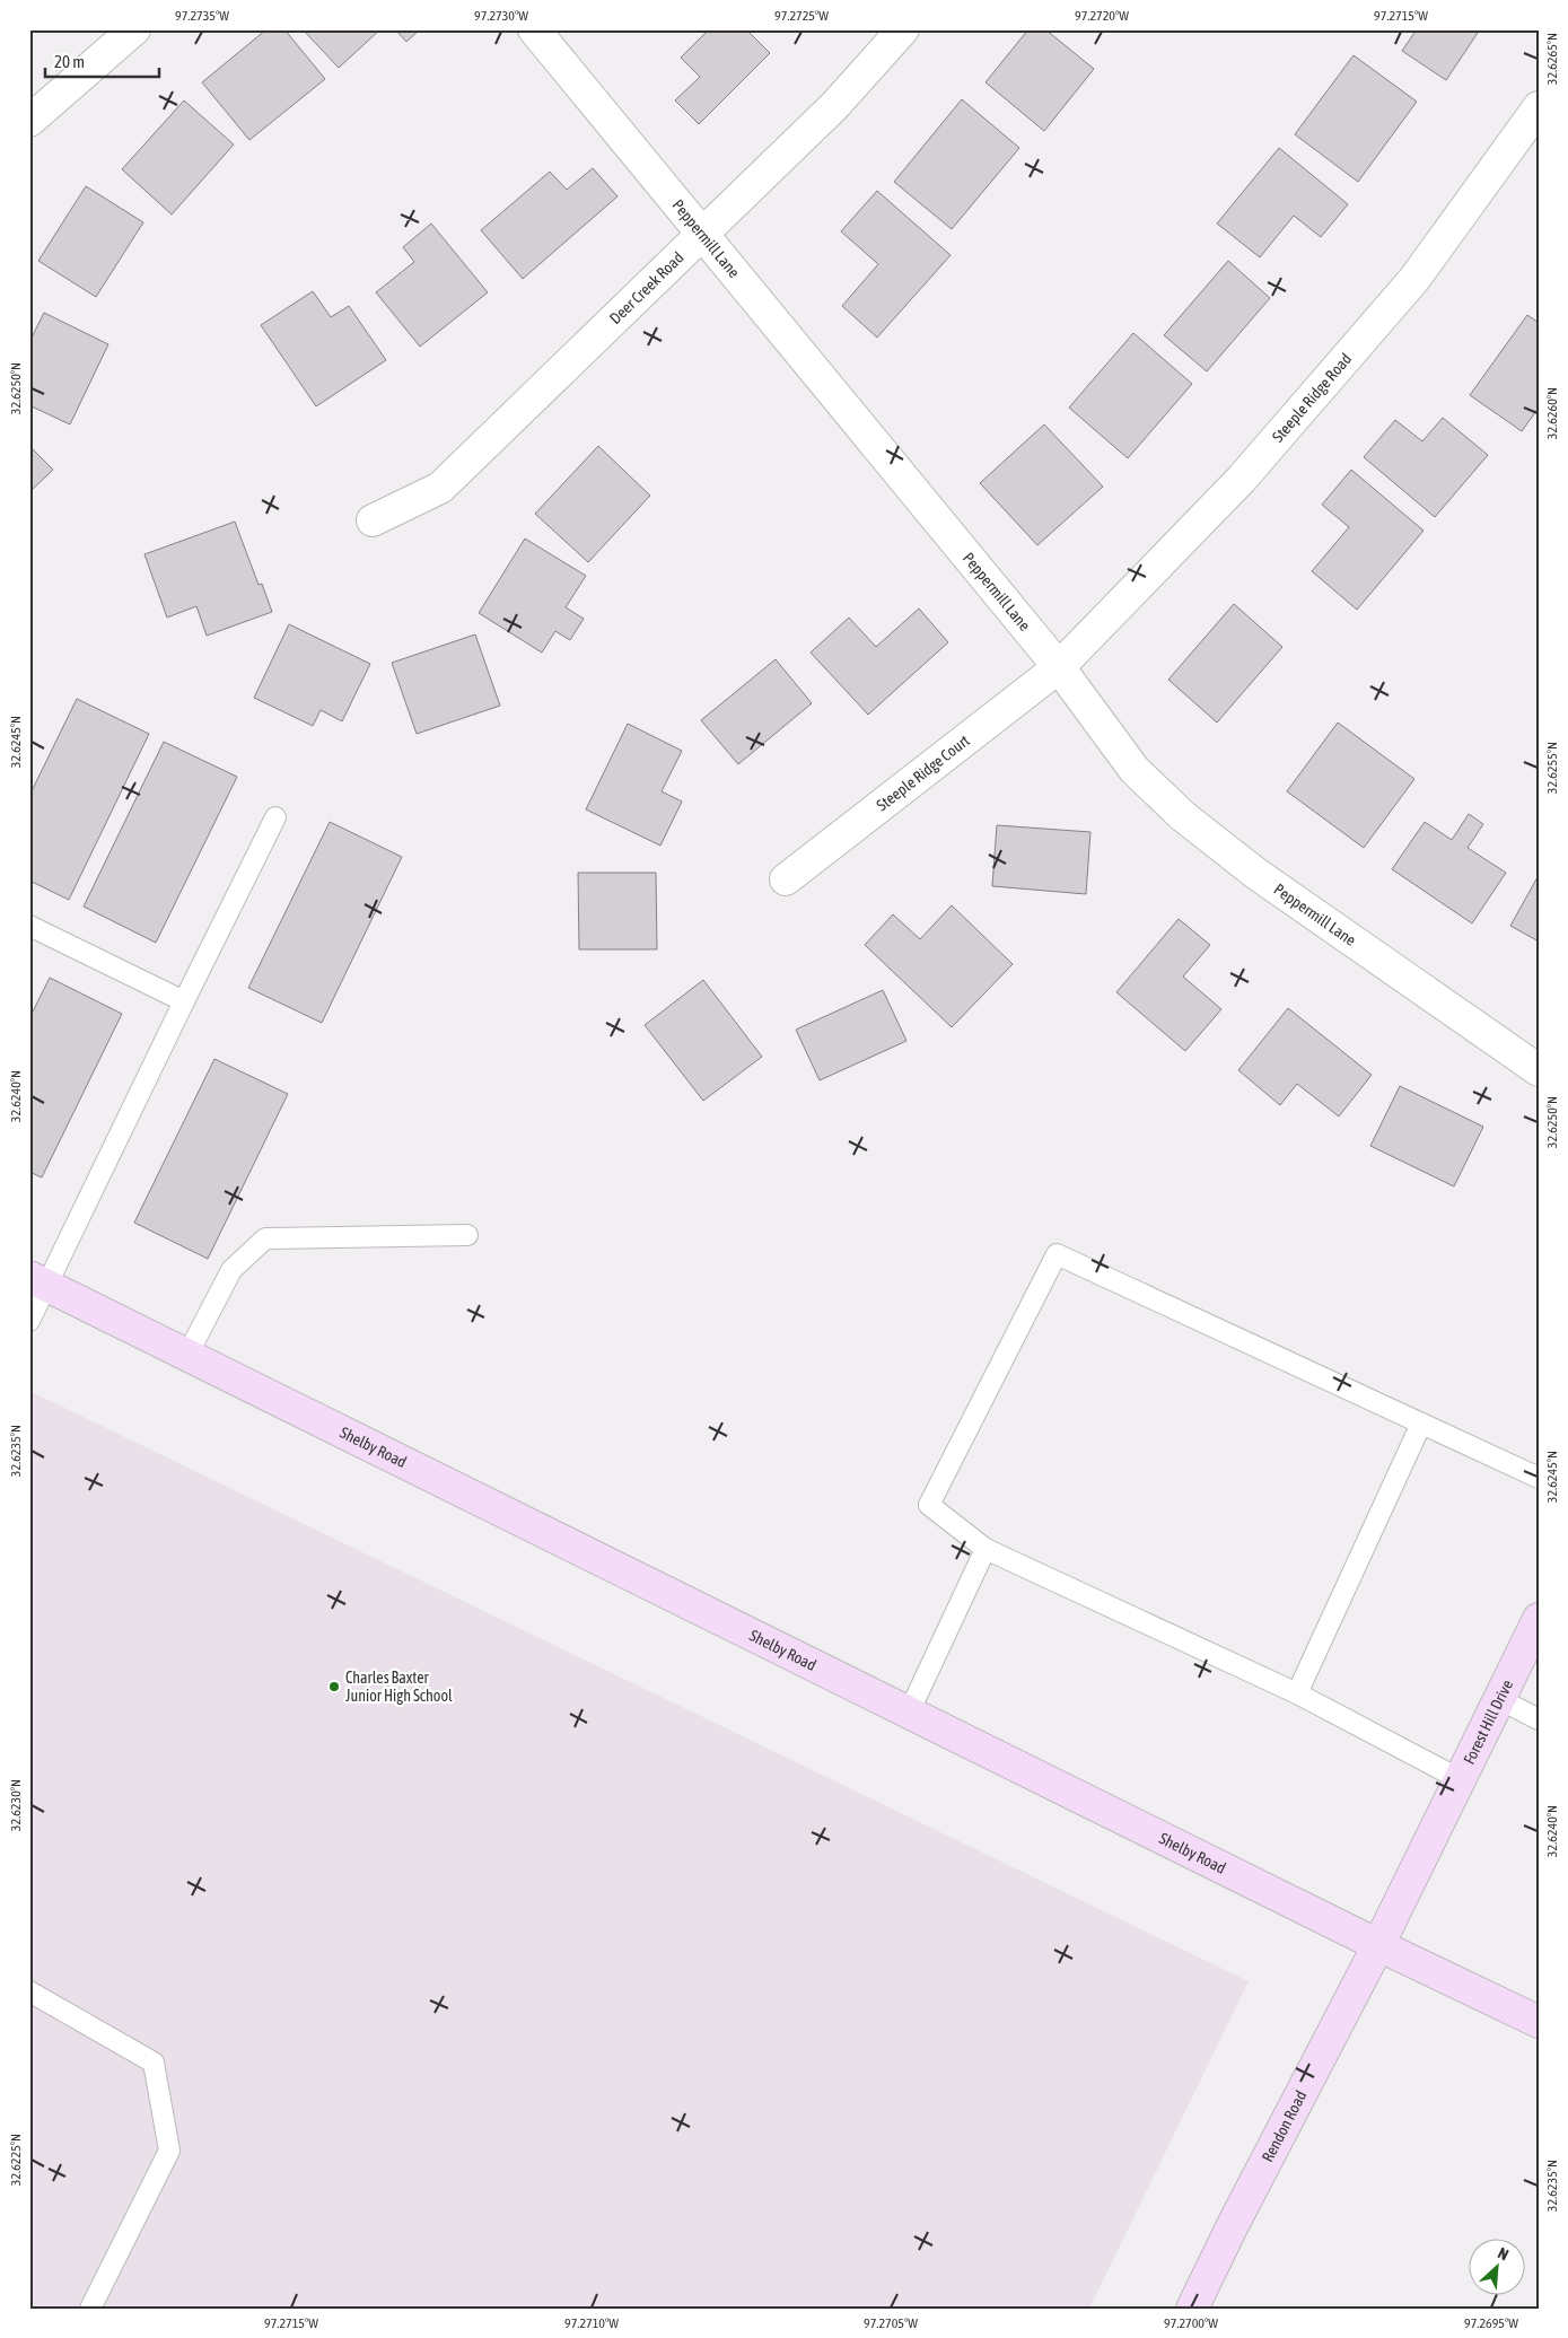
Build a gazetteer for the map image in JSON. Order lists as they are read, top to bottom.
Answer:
{
  "streets": {
    "main road": ["Shelby Road", "Forest Hill Drive", "Rendon Road"],
    "street": [
      "Peppermill Lane",
      "Deer Creek Road",
      "Steeple Ridge Road",
      "Steeple Ridge Court"
    ]
  },
  "crossings": [
    ["Peppermill Lane", "Deer Creek Road"],
    ["Peppermill Lane", "Steeple Ridge Road"],
    ["Peppermill Lane", "Steeple Ridge Court"],
    ["Steeple Ridge Road", "Steeple Ridge Court"],
    ["Shelby Road", "Forest Hill Drive"],
    ["Shelby Road", "Rendon Road"],
    ["Forest Hill Drive", "Rendon Road"]
  ],
  "places": ["Charles Baxter Junior High School"],
  "scale_bar": "20 m",
  "north": "top right",
  "coordinates": [
    "97.2735°W",
    "97.2730°W",
    "97.2725°W",
    "97.2720°W",
    "97.2715°W",
    "32.6265°N",
    "32.6250°N",
    "32.6260°N",
    "32.6245°N",
    "32.6255°N",
    "32.6240°N",
    "32.6235°N",
    "32.6230°N",
    "32.6225°N",
    "97.2710°W",
    "97.2705°W",
    "97.2700°W",
    "97.2695°W"
  ]
}
